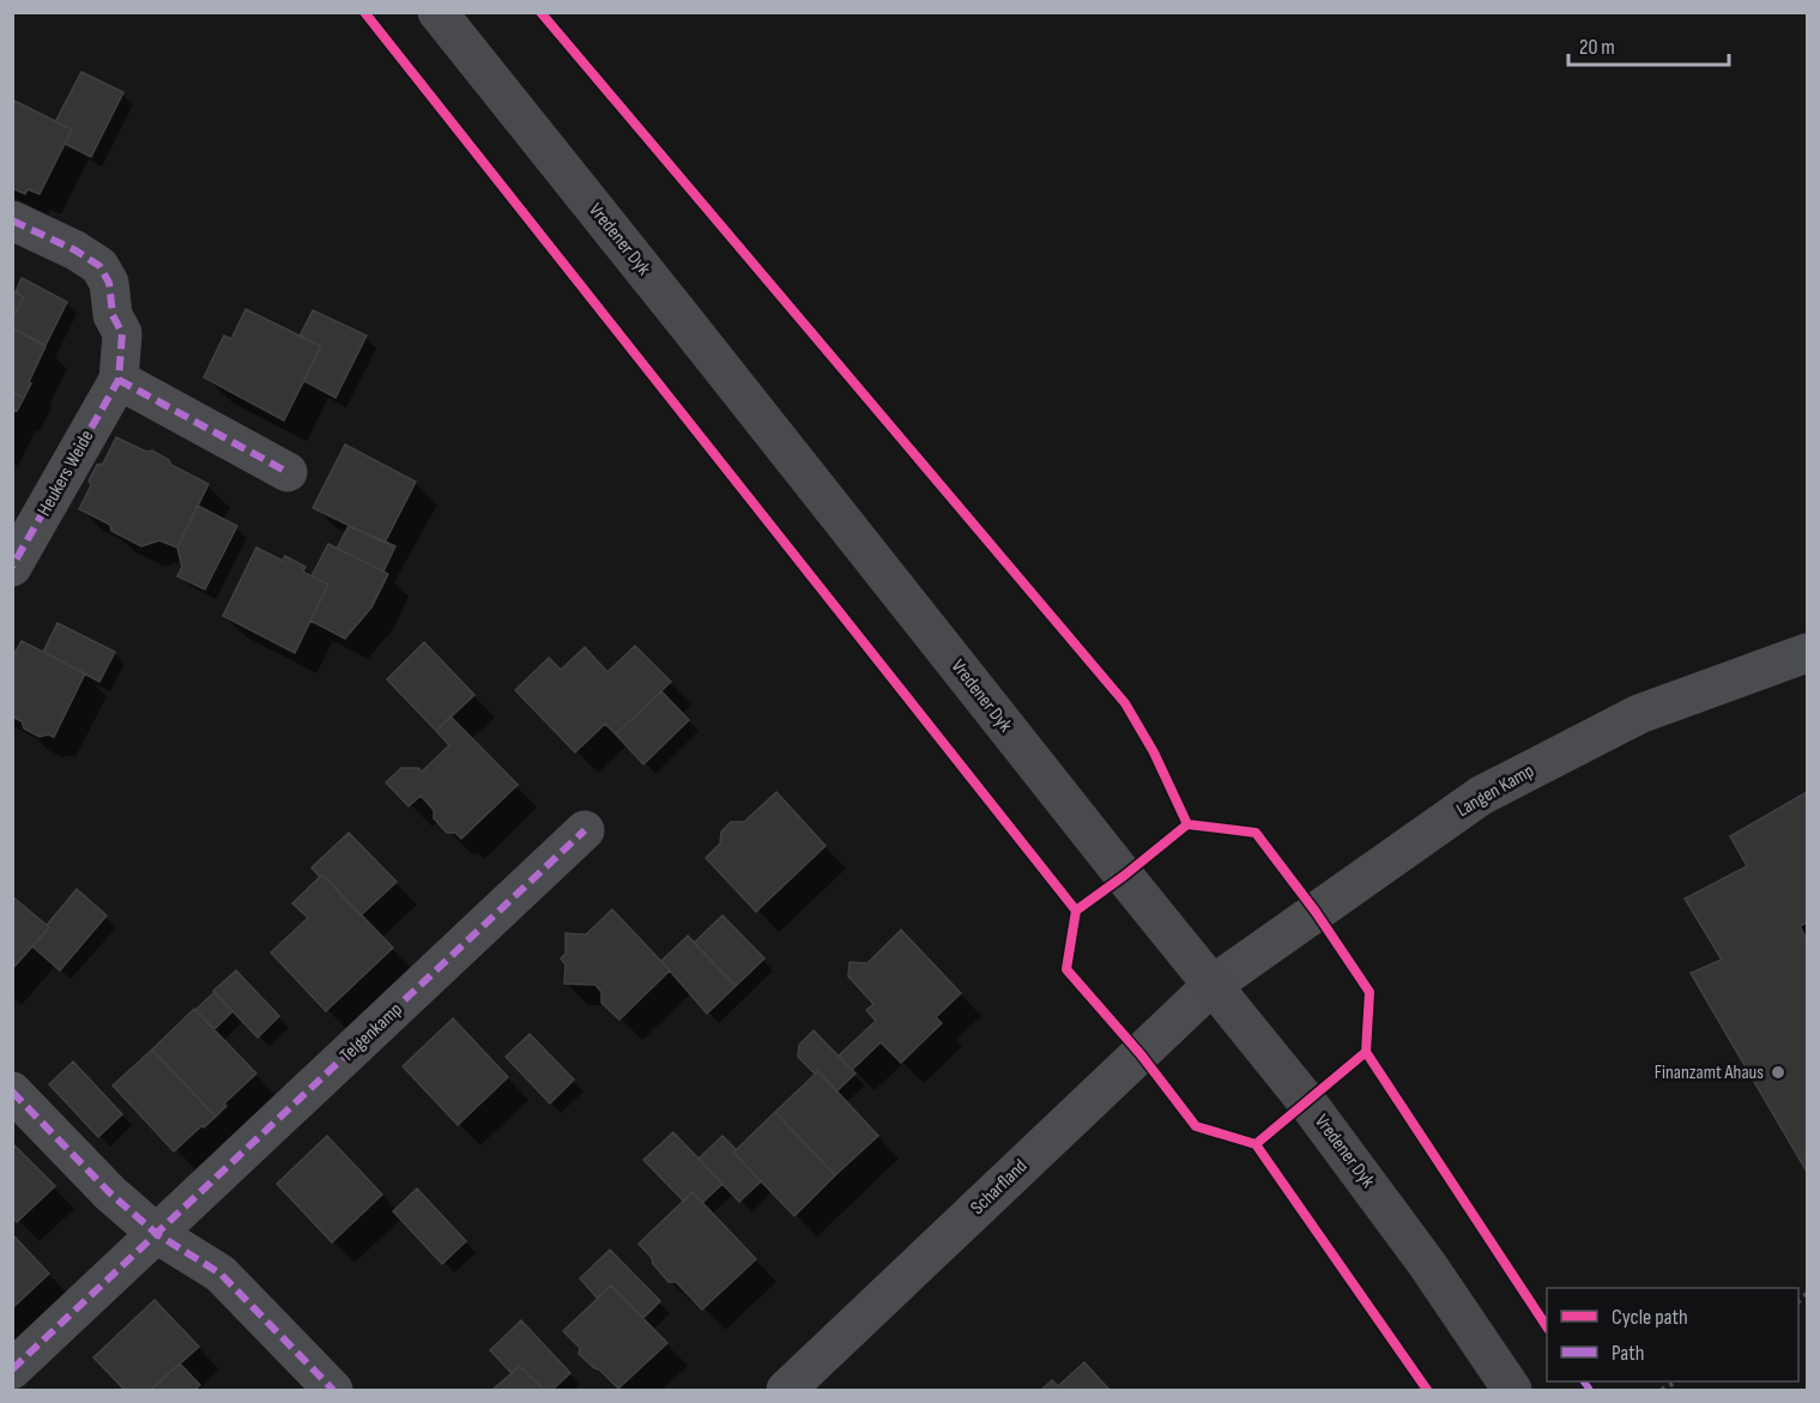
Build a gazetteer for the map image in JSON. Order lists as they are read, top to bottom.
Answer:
{
  "streets": {
    "main road": ["Vredener Dyk"],
    "street": [
      "Heukers Weide",
      "Langen Kamp",
      "Telgenkamp",
      "Scharfland"
    ]
  },
  "crossings": [
    ["Vredener Dyk", "Langen Kamp"],
    ["Vredener Dyk", "Scharfland"],
    ["Langen Kamp", "Scharfland"]
  ],
  "places": ["Finanzamt Ahaus"],
  "legend": ["Cycle path", "Path"],
  "scale_bar": "20 m"
}
